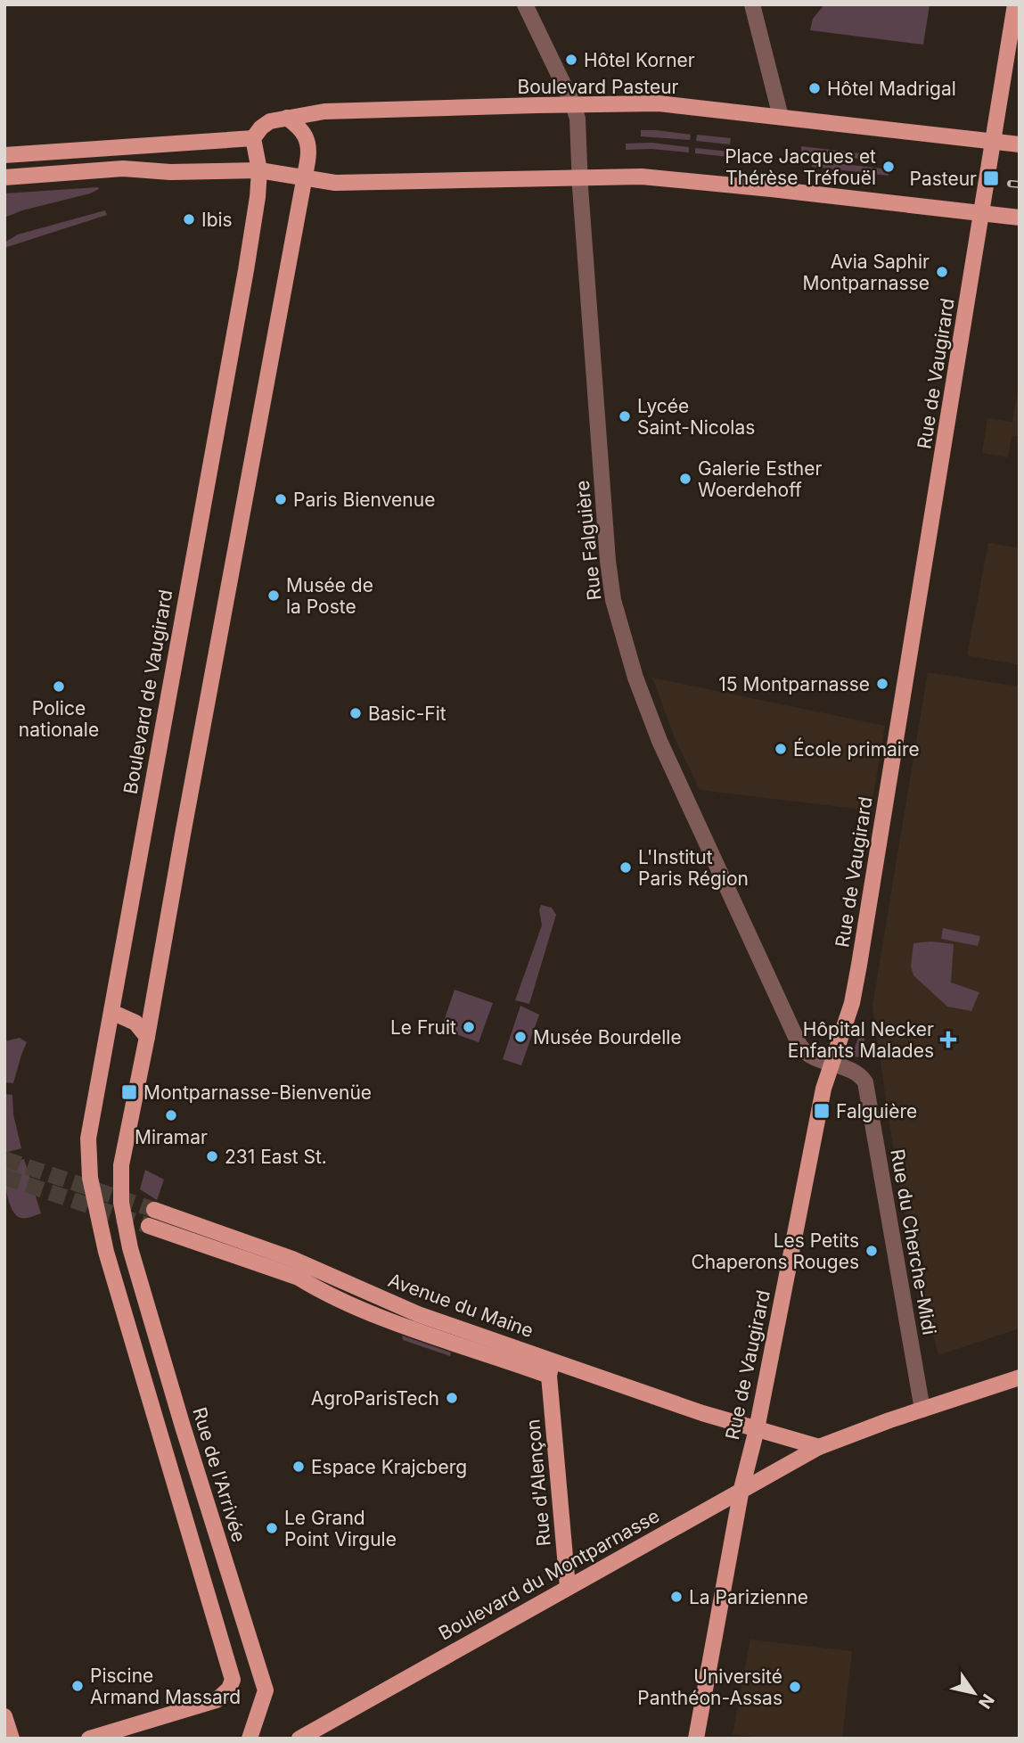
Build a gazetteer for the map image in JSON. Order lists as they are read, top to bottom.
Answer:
{
  "streets": {
    "main road": [
      "Boulevard Pasteur",
      "Rue de Vaugirard",
      "Boulevard de Vaugirard",
      "Avenue du Maine",
      "Rue de l'Arrivée",
      "Rue d'Alençon",
      "Boulevard du Montparnasse"
    ],
    "street": ["Rue Falguière", "Rue du Cherche-Midi"]
  },
  "crossings": [
    ["Boulevard Pasteur", "Rue de Vaugirard"],
    ["Boulevard Pasteur", "Rue Falguière"],
    ["Boulevard Pasteur", "Boulevard de Vaugirard"],
    ["Rue de Vaugirard", "Rue Falguière"],
    ["Rue de Vaugirard", "Rue du Cherche-Midi"],
    ["Rue de Vaugirard", "Avenue du Maine"],
    ["Rue de Vaugirard", "Boulevard du Montparnasse"],
    ["Rue Falguière", "Rue du Cherche-Midi"],
    ["Rue du Cherche-Midi", "Boulevard du Montparnasse"],
    ["Avenue du Maine", "Rue d'Alençon"],
    ["Rue d'Alençon", "Boulevard du Montparnasse"]
  ],
  "places": {
    "other": [
      "Hôtel Korner",
      "Hôtel Madrigal",
      "Place Jacques et Thérèse Tréfouël",
      "Ibis",
      "Avia Saphir Montparnasse",
      "Lycée Saint-Nicolas",
      "Galerie Esther Woerdehoff",
      "Paris Bienvenue",
      "Musée de la Poste",
      "15 Montparnasse",
      "Police nationale",
      "Basic-Fit",
      "École primaire",
      "L'Institut Paris Région",
      "Le Fruit",
      "Musée Bourdelle",
      "Miramar",
      "231 East St.",
      "Les Petits Chaperons Rouges",
      "AgroParisTech",
      "Espace Krajcberg",
      "Le Grand Point Virgule",
      "La Parizienne",
      "Piscine Armand Massard",
      "Université Panthéon-Assas"
    ],
    "transit": ["Pasteur", "Montparnasse-Bienvenüe", "Falguière"],
    "health": ["Hôpital Necker Enfants Malades"]
  },
  "north": "bottom right"
}
